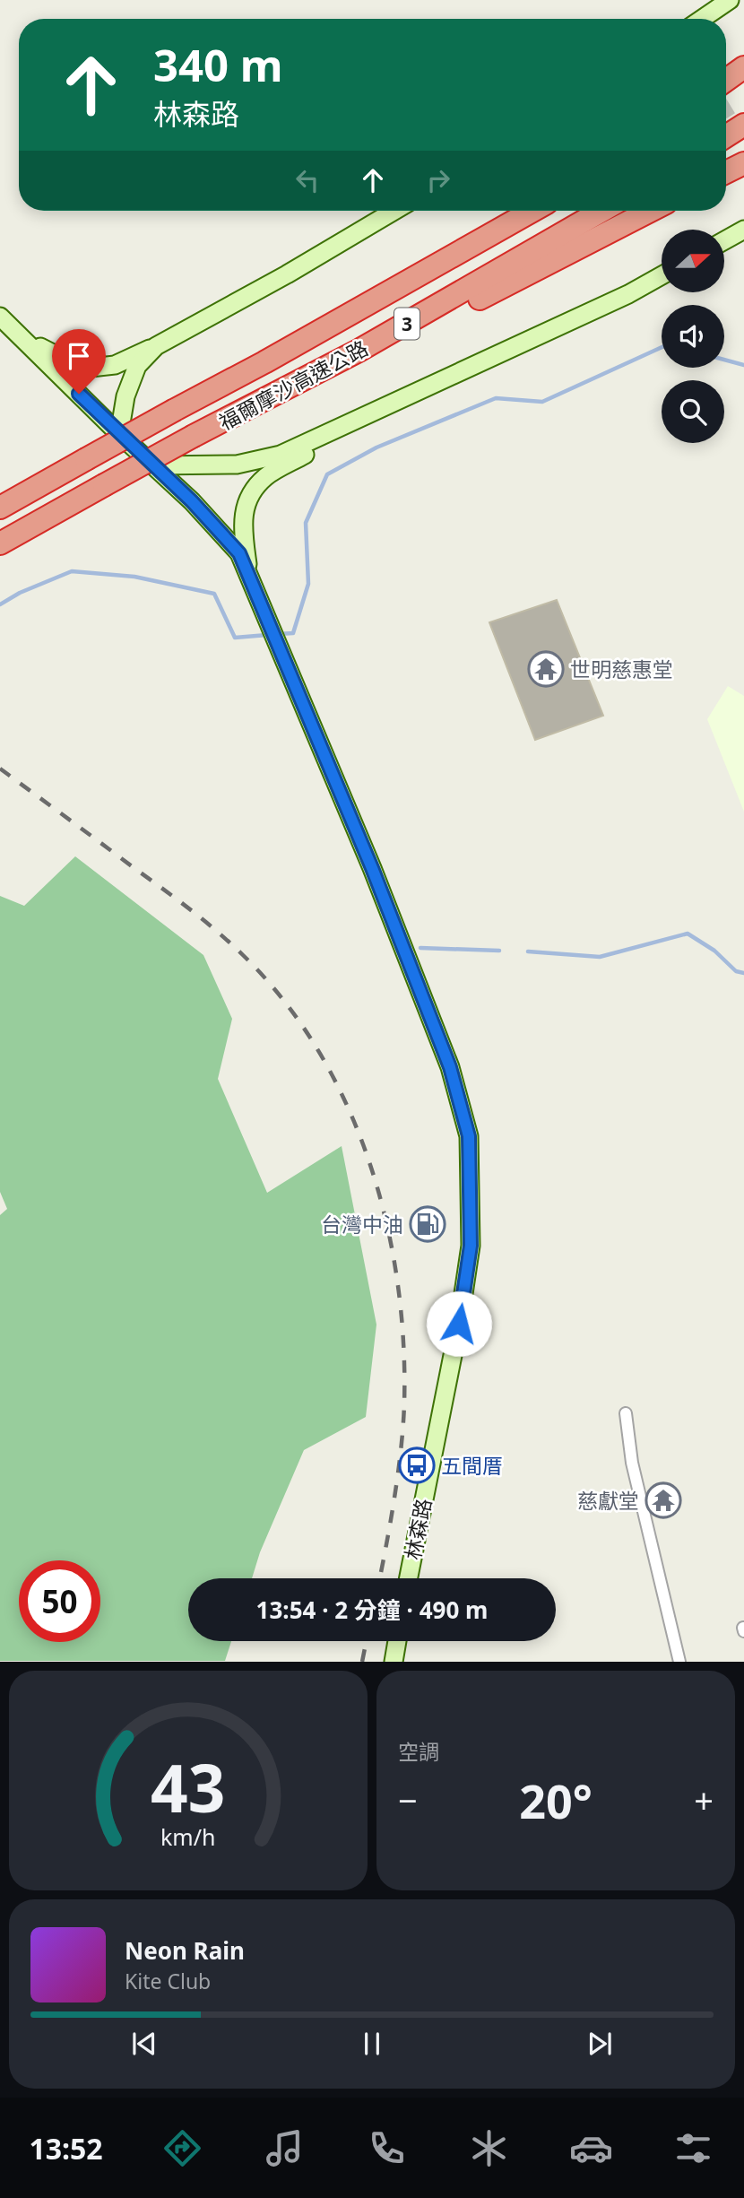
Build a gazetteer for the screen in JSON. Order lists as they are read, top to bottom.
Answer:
{
  "streets": {
    "highway": ["3", "福爾摩沙高速公路"],
    "main road": ["林森路"]
  },
  "places": {
    "temple": ["世明慈惠堂", "慈獻堂"],
    "fuel station": ["台灣中油"],
    "bus stop": ["五間厝"]
  },
  "north": "right",
  "page": {
    "turn": ["340 m", "林森路"],
    "limit": "50",
    "trip": "13:54 · 2 分鐘 · 490 m",
    "tile": "空調",
    "heat": ["−", "20°", "+"],
    "song": ["Neon Rain", "Kite Club"],
    "tabs": "13:52",
    "gauge": ["43", "km/h"]
  }
}
